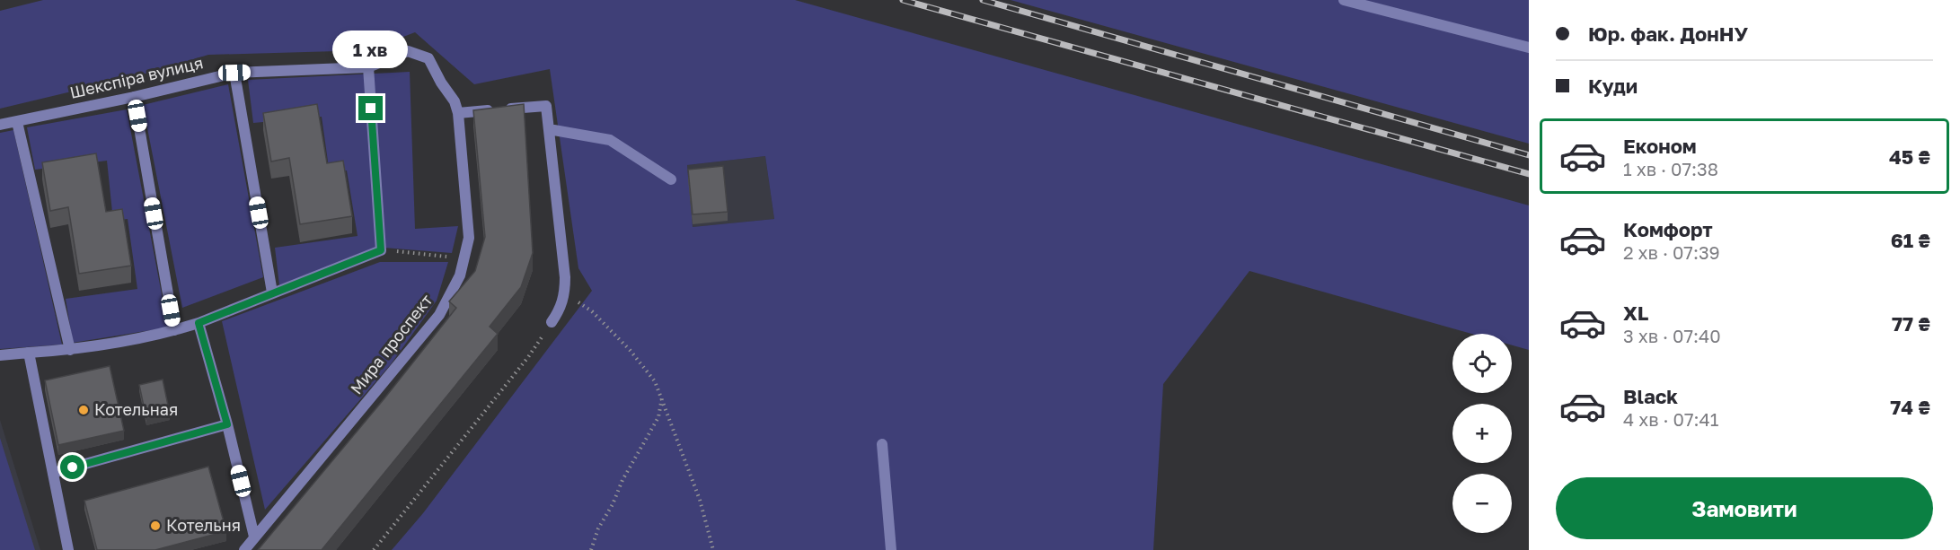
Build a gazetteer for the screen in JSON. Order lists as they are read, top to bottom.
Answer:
{
  "streets": {
    "street": ["Шекспіра вулиця", "Мира проспект"]
  },
  "crossings": [
    ["Шекспіра вулиця", "Мира проспект"]
  ],
  "places": ["Котельная", "Котельня"],
  "page": {
    "banner": ["Юр. фак. ДонНУ", "Куди"],
    "bubble": "1 хв",
    "list": [
      {
        "name": "Економ",
        "note": "1 хв · 07:38",
        "value": "45 ₴"
      },
      {
        "name": "Комфорт",
        "note": "2 хв · 07:39",
        "value": "61 ₴"
      },
      {
        "name": "XL",
        "note": "3 хв · 07:40",
        "value": "77 ₴"
      },
      {
        "name": "Black",
        "note": "4 хв · 07:41",
        "value": "74 ₴"
      }
    ],
    "map_buttons": ["+", "−"],
    "buttons": "Замовити"
  }
}
